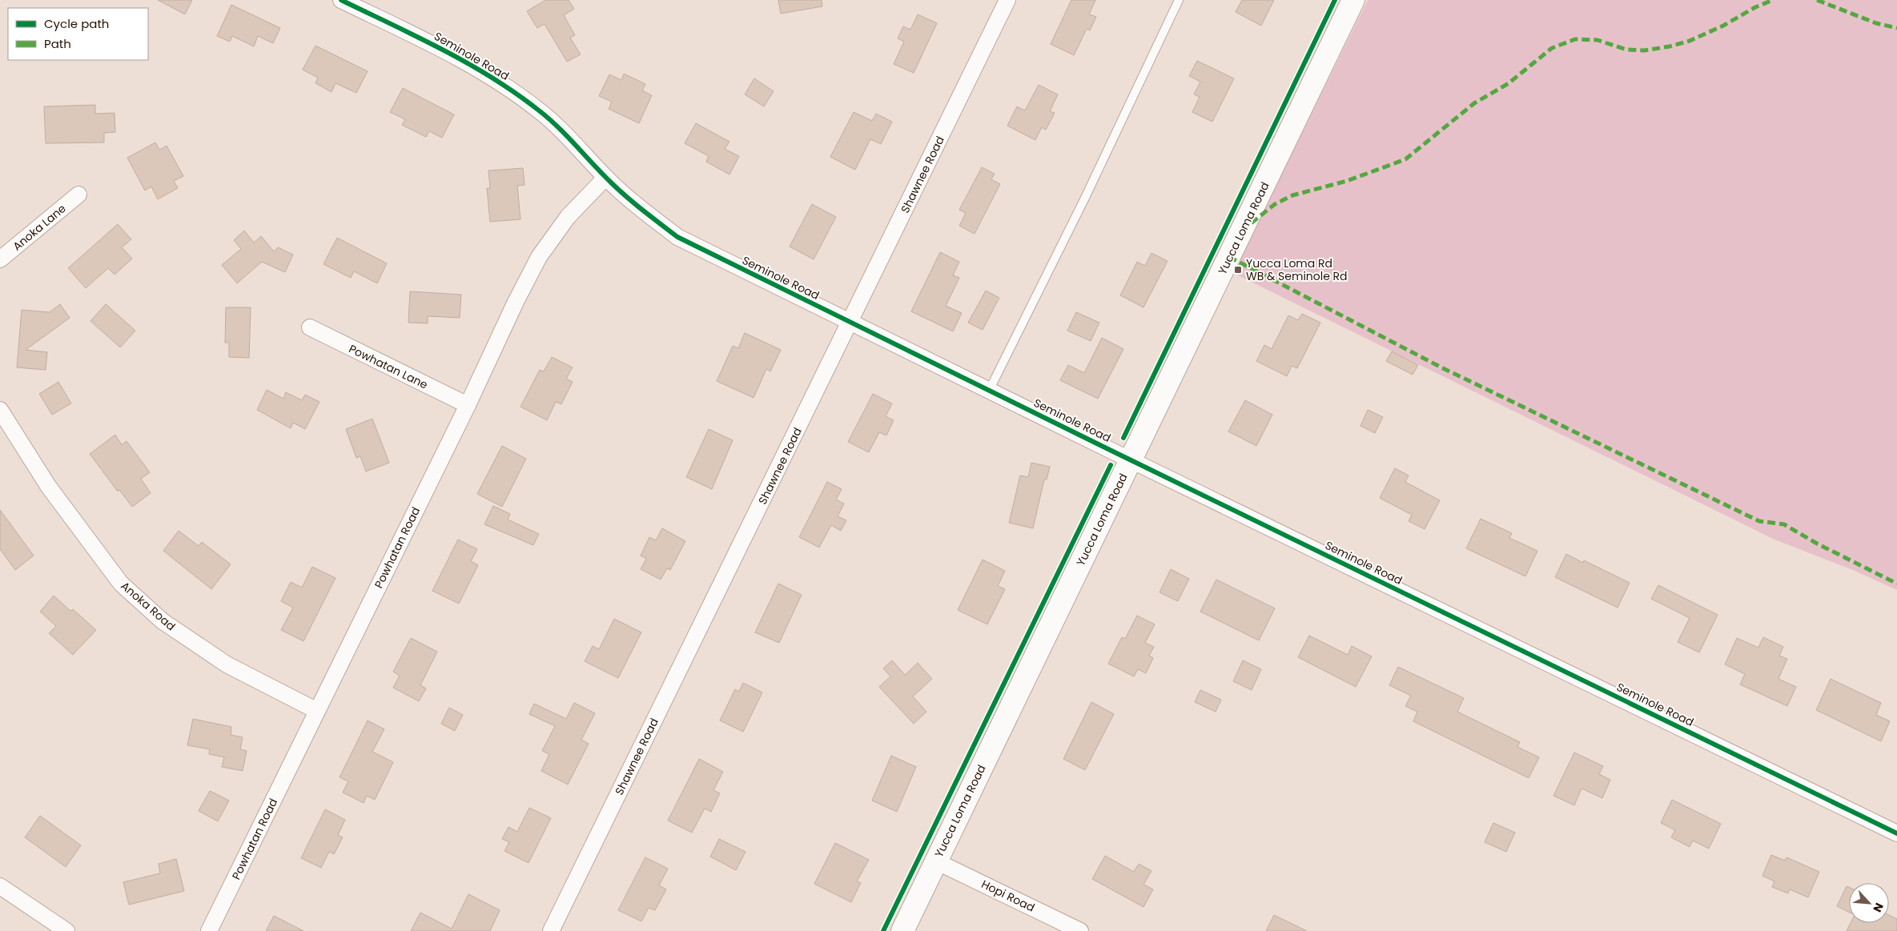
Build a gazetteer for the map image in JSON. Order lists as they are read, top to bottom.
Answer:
{
  "streets": {
    "main road": ["Yucca Loma Road"],
    "street": [
      "Seminole Road",
      "Shawnee Road",
      "Anoka Lane",
      "Powhatan Lane",
      "Powhatan Road",
      "Anoka Road",
      "Hopi Road"
    ]
  },
  "crossings": [
    ["Seminole Road", "Shawnee Road"],
    ["Seminole Road", "Yucca Loma Road"],
    ["Seminole Road", "Powhatan Road"],
    ["Yucca Loma Road", "Hopi Road"],
    ["Powhatan Lane", "Powhatan Road"],
    ["Powhatan Road", "Anoka Road"]
  ],
  "places": {
    "transit": ["Yucca Loma Rd WB & Seminole Rd"]
  },
  "legend": ["Cycle path", "Path"],
  "north": "bottom right"
}
